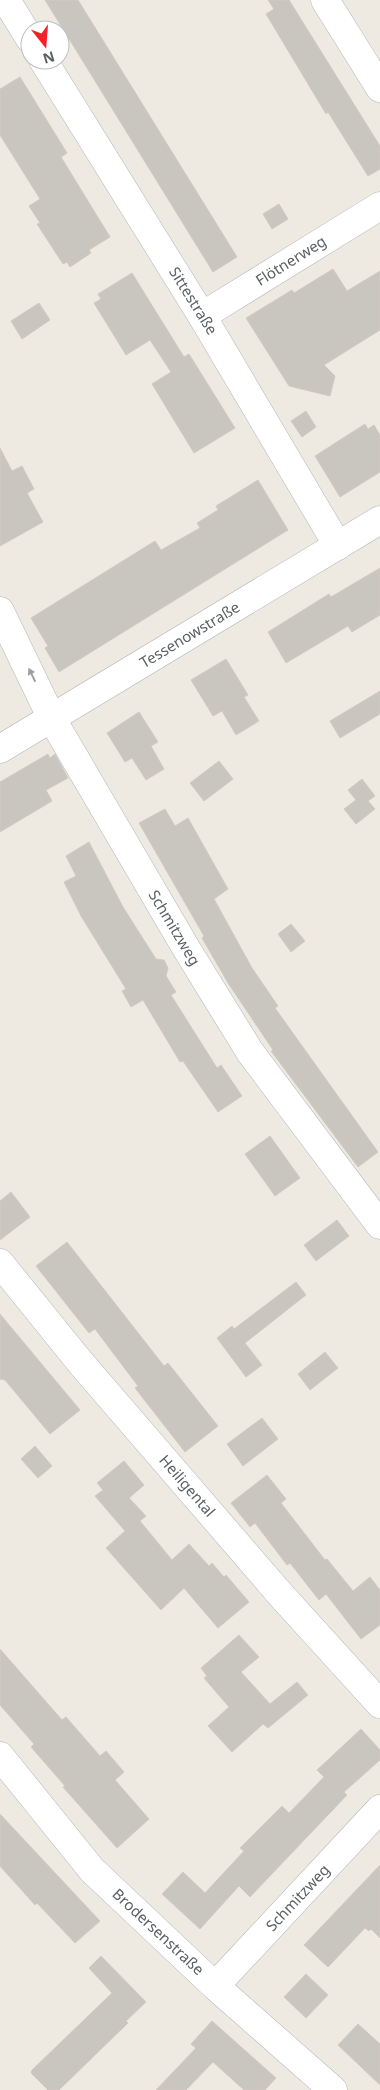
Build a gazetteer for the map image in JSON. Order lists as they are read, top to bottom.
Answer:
{
  "streets": {
    "street": [
      "Flötnerweg",
      "Sittestraße",
      "Tessenowstraße",
      "Schmitzweg",
      "Heiligental",
      "Brodersenstraße"
    ]
  },
  "crossings": [
    ["Flötnerweg", "Sittestraße"],
    ["Sittestraße", "Tessenowstraße"],
    ["Tessenowstraße", "Schmitzweg"],
    ["Schmitzweg", "Brodersenstraße"]
  ],
  "north": "bottom"
}
